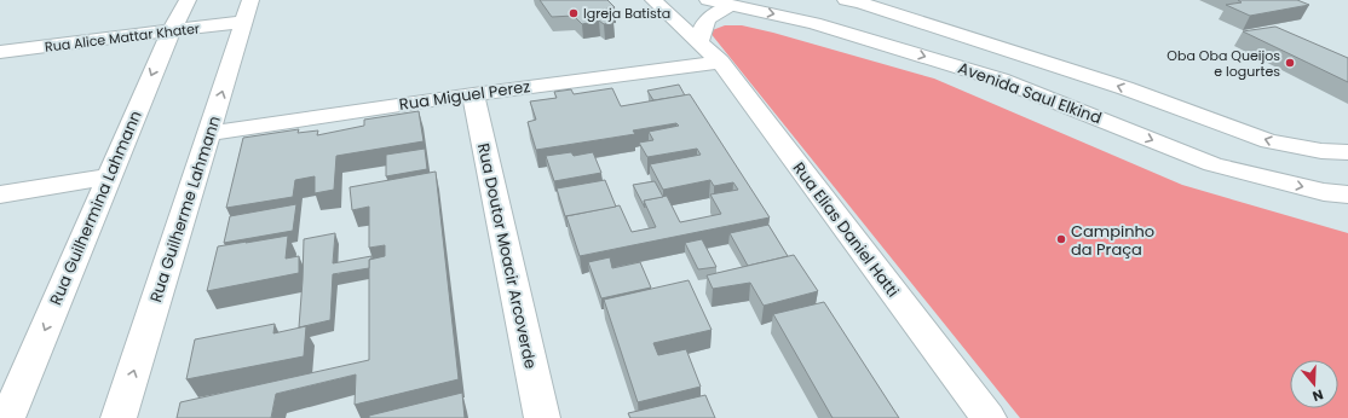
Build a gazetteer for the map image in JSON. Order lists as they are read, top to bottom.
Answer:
{
  "streets": {
    "street": [
      "Rua Alice Mattar Khater",
      "Avenida Saul Elkind",
      "Rua Miguel Perez",
      "Rua Guilhermina Lahmann",
      "Rua Guilherme Lahmann",
      "Rua Elias Daniel Hatti",
      "Rua Doutor Moacir Arcoverde"
    ]
  },
  "crossings": [
    ["Rua Alice Mattar Khater", "Rua Guilhermina Lahmann"],
    ["Rua Alice Mattar Khater", "Rua Guilherme Lahmann"],
    ["Rua Miguel Perez", "Rua Guilherme Lahmann"],
    ["Rua Miguel Perez", "Rua Elias Daniel Hatti"],
    ["Rua Miguel Perez", "Rua Doutor Moacir Arcoverde"]
  ],
  "one_way": ["Rua Guilhermina Lahmann", "Rua Guilherme Lahmann"],
  "places": ["Igreja Batista", "Oba Oba Queijos e Iogurtes", "Campinho da Praça"],
  "north": "bottom"
}
